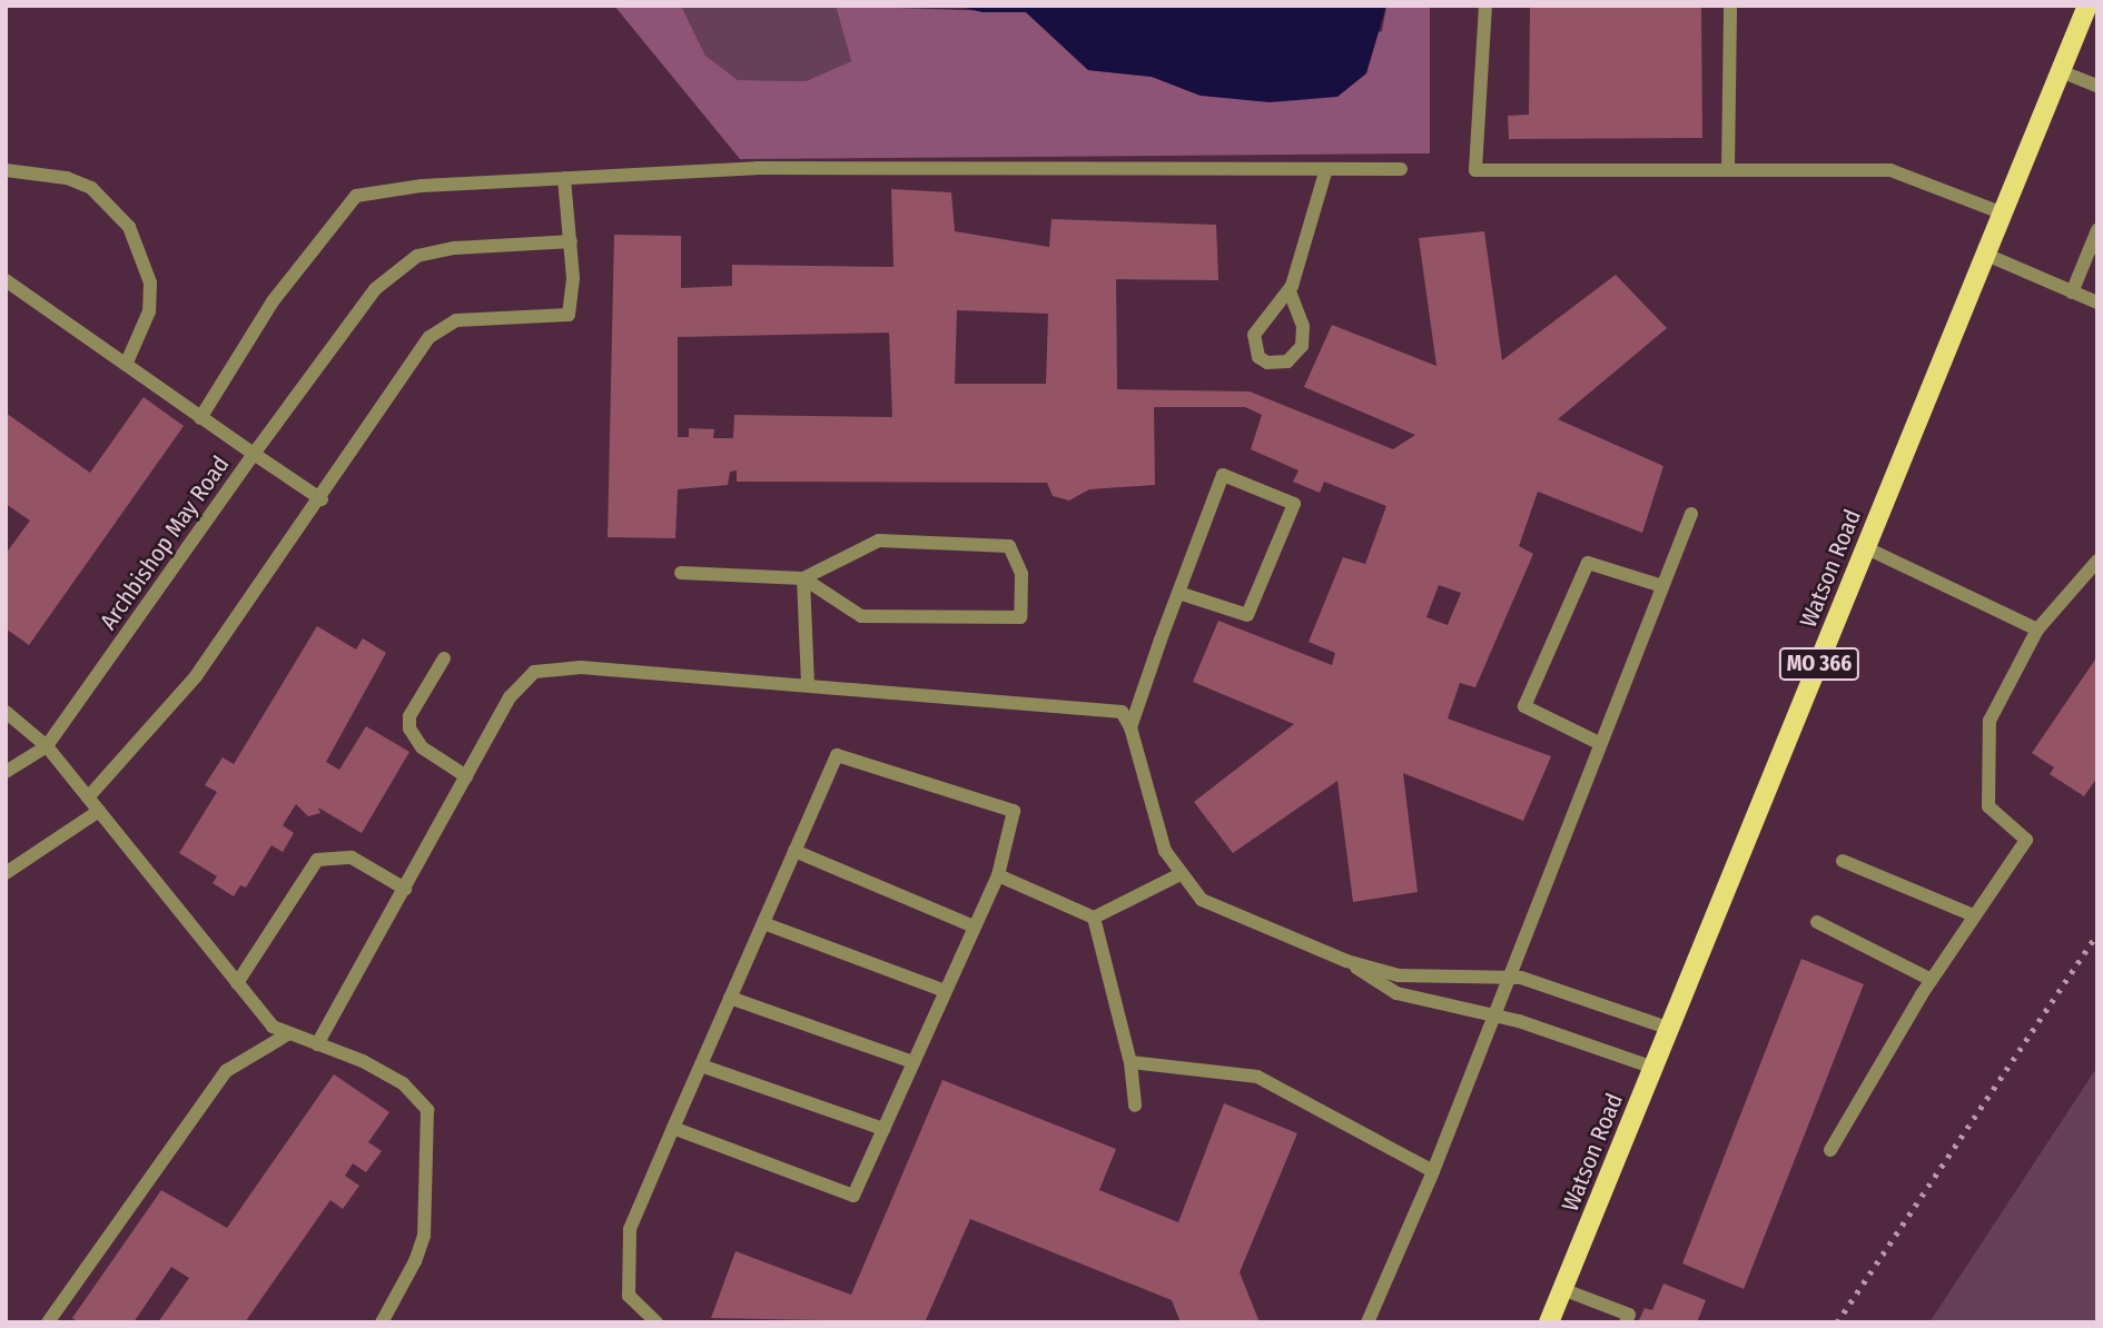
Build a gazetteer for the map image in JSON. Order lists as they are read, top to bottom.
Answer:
{
  "streets": {
    "main road": ["Watson Road", "MO 366"],
    "street": ["Archbishop May Road"]
  }
}
